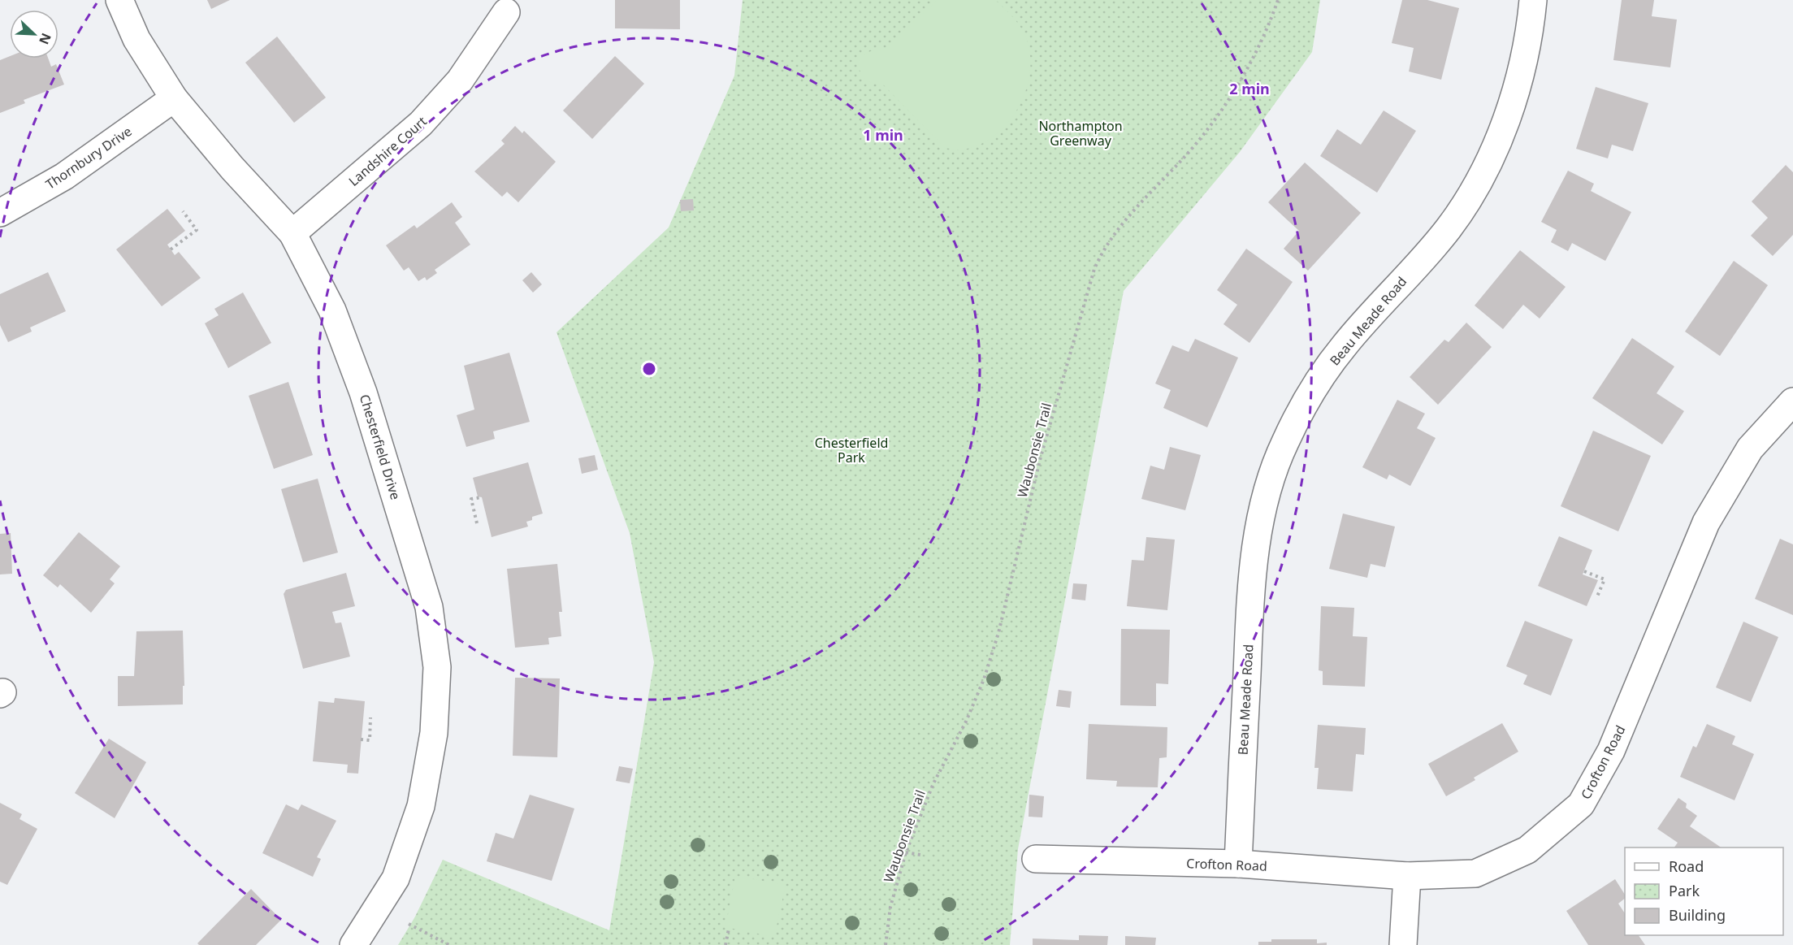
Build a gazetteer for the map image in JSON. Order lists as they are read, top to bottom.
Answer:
{
  "streets": {
    "street": [
      "Landshire Court",
      "Thornbury Drive",
      "Beau Meade Road",
      "Chesterfield Drive",
      "Crofton Road"
    ],
    "path": ["Waubonsie Trail"]
  },
  "crossings": [
    ["Landshire Court", "Chesterfield Drive"],
    ["Thornbury Drive", "Chesterfield Drive"],
    ["Beau Meade Road", "Crofton Road"]
  ],
  "parks": ["Northampton Greenway", "Chesterfield Park"],
  "legend": ["Road", "Park", "Building"],
  "north": "bottom right",
  "rings": ["2 min", "1 min"]
}
